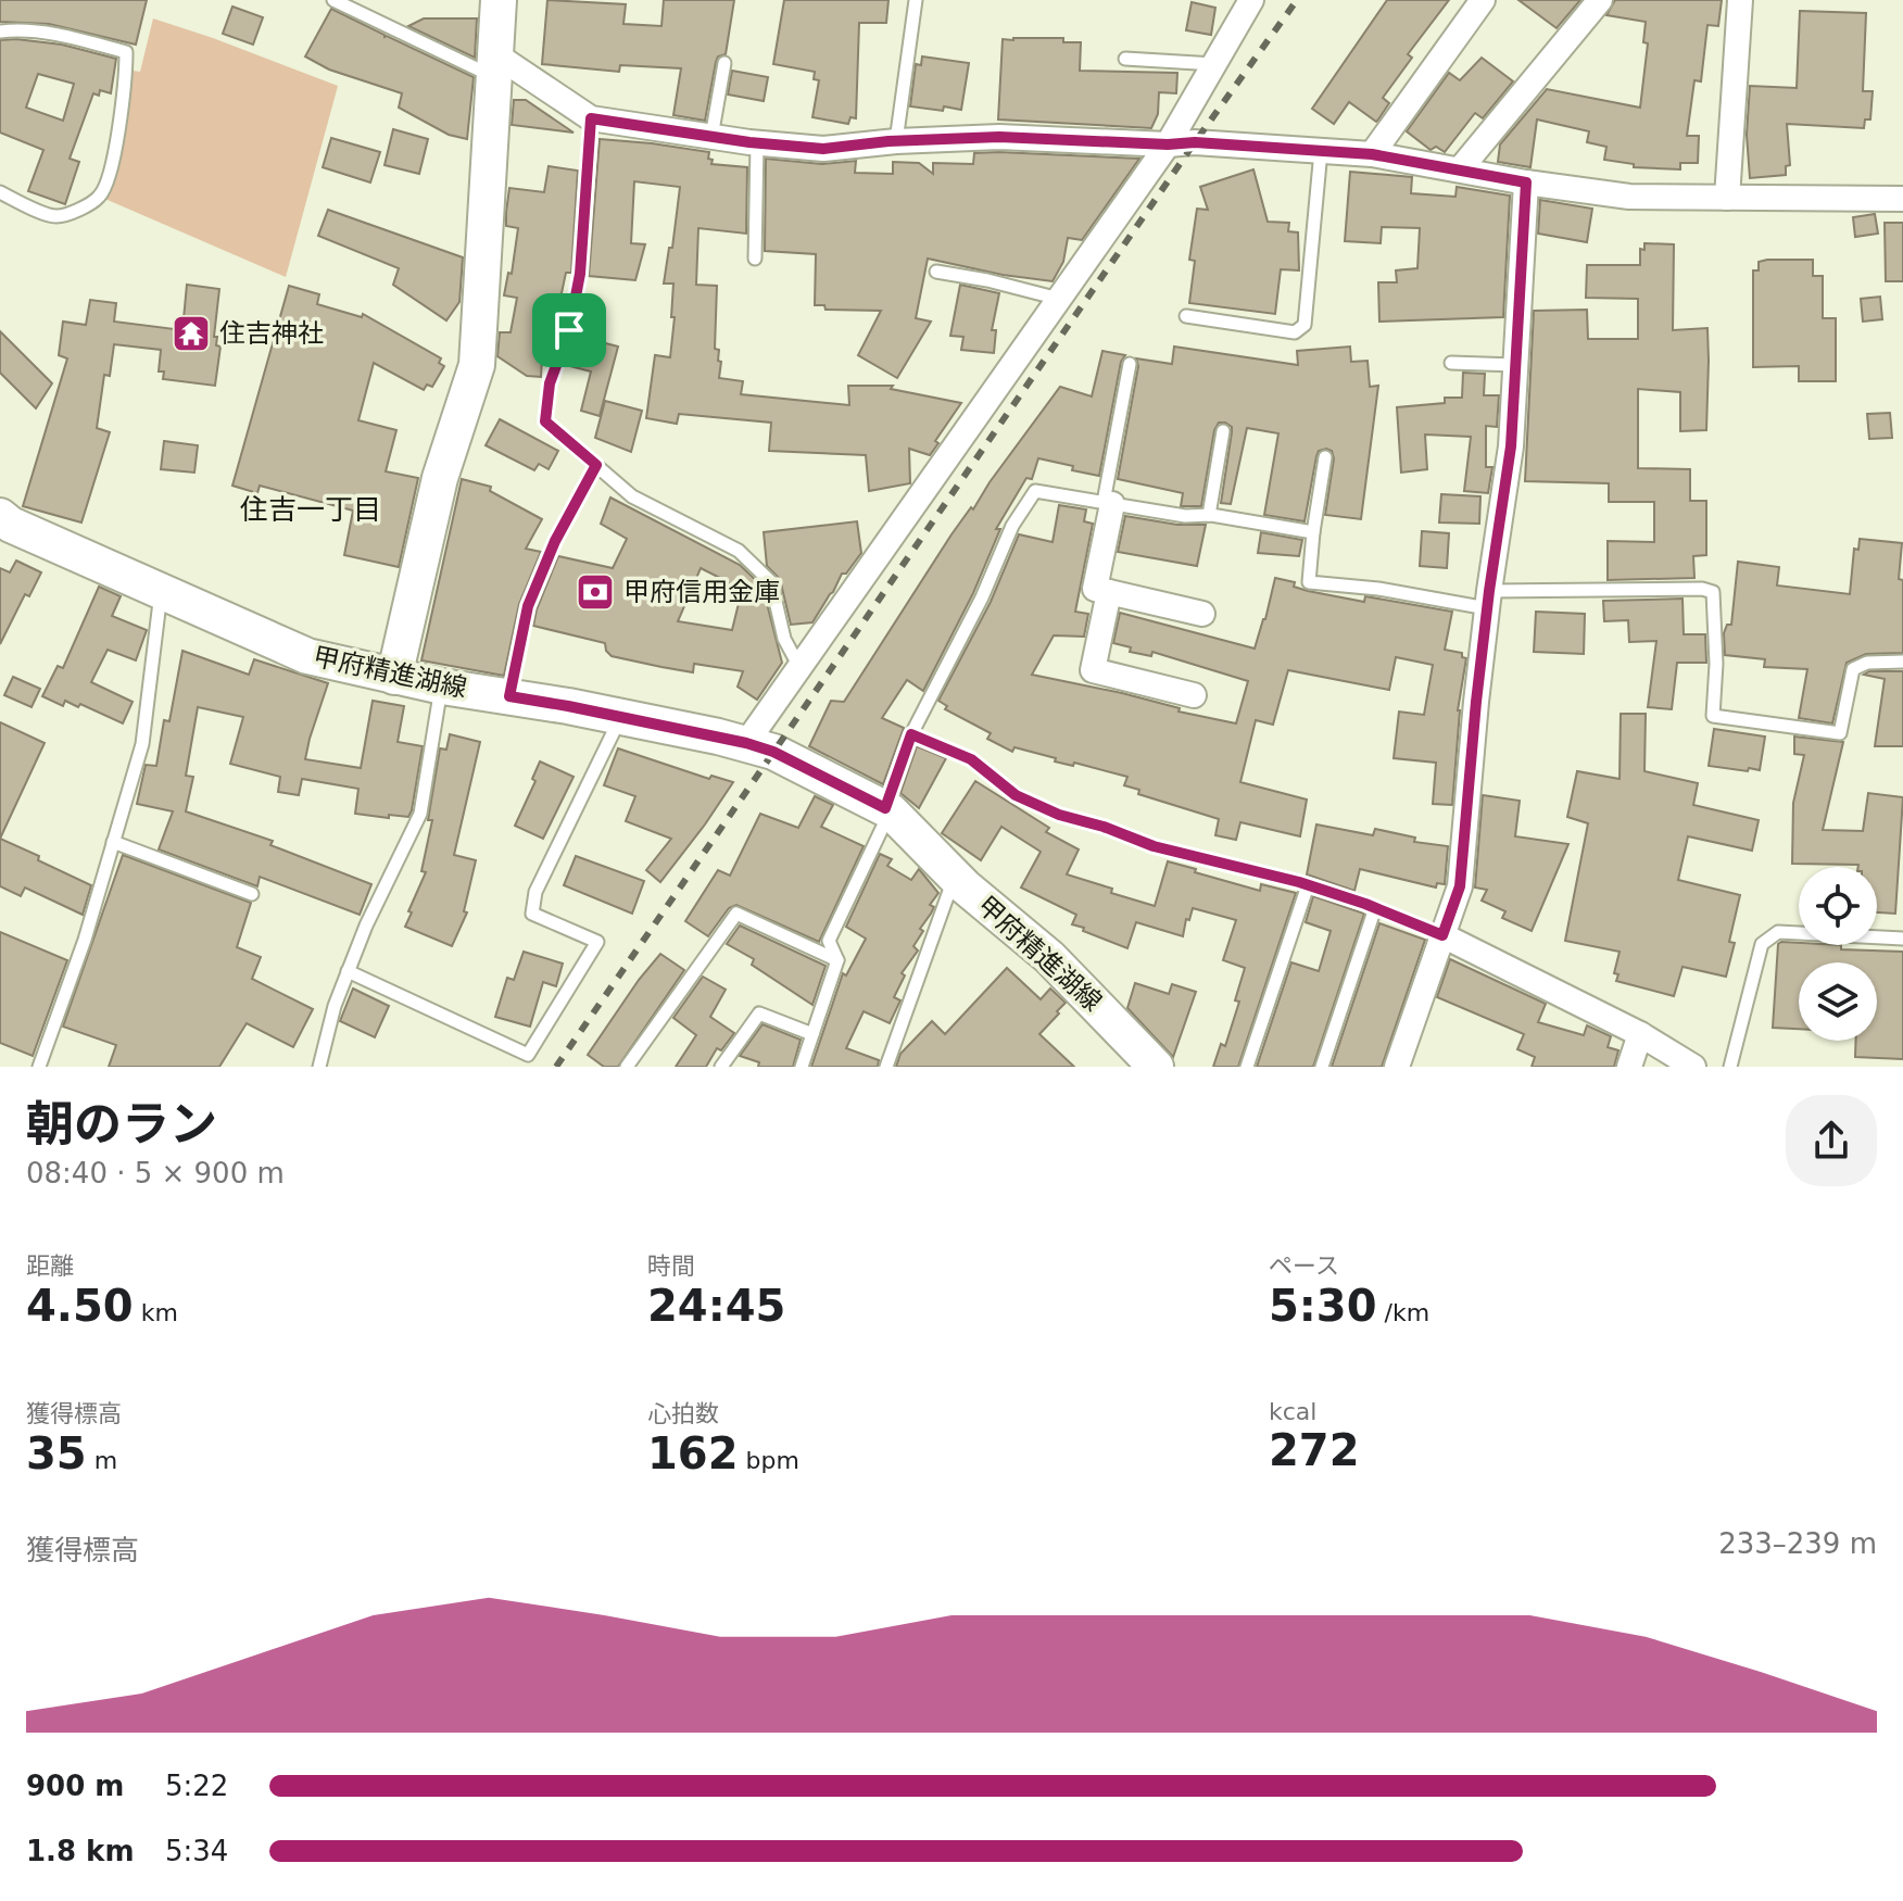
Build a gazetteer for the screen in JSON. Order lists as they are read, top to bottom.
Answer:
{
  "streets": {
    "main road": ["甲府精進湖線"]
  },
  "districts": ["住吉一丁目"],
  "places": {
    "temple": ["住吉神社"],
    "bank": ["甲府信用金庫"]
  },
  "page": {
    "heading": ["朝のラン", "08:40 · 5 × 900 m"],
    "stats": [
      ["距離", "4.50 km"],
      ["時間", "24:45"],
      ["ペース", "5:30 /km"],
      ["獲得標高", "35 m"],
      ["心拍数", "162 bpm"],
      ["kcal", "272"]
    ],
    "chart": ["獲得標高", "233–239 m"],
    "list": [
      {
        "name": "900 m",
        "note": "5:22"
      },
      {
        "name": "1.8 km",
        "note": "5:34"
      }
    ]
  }
}
